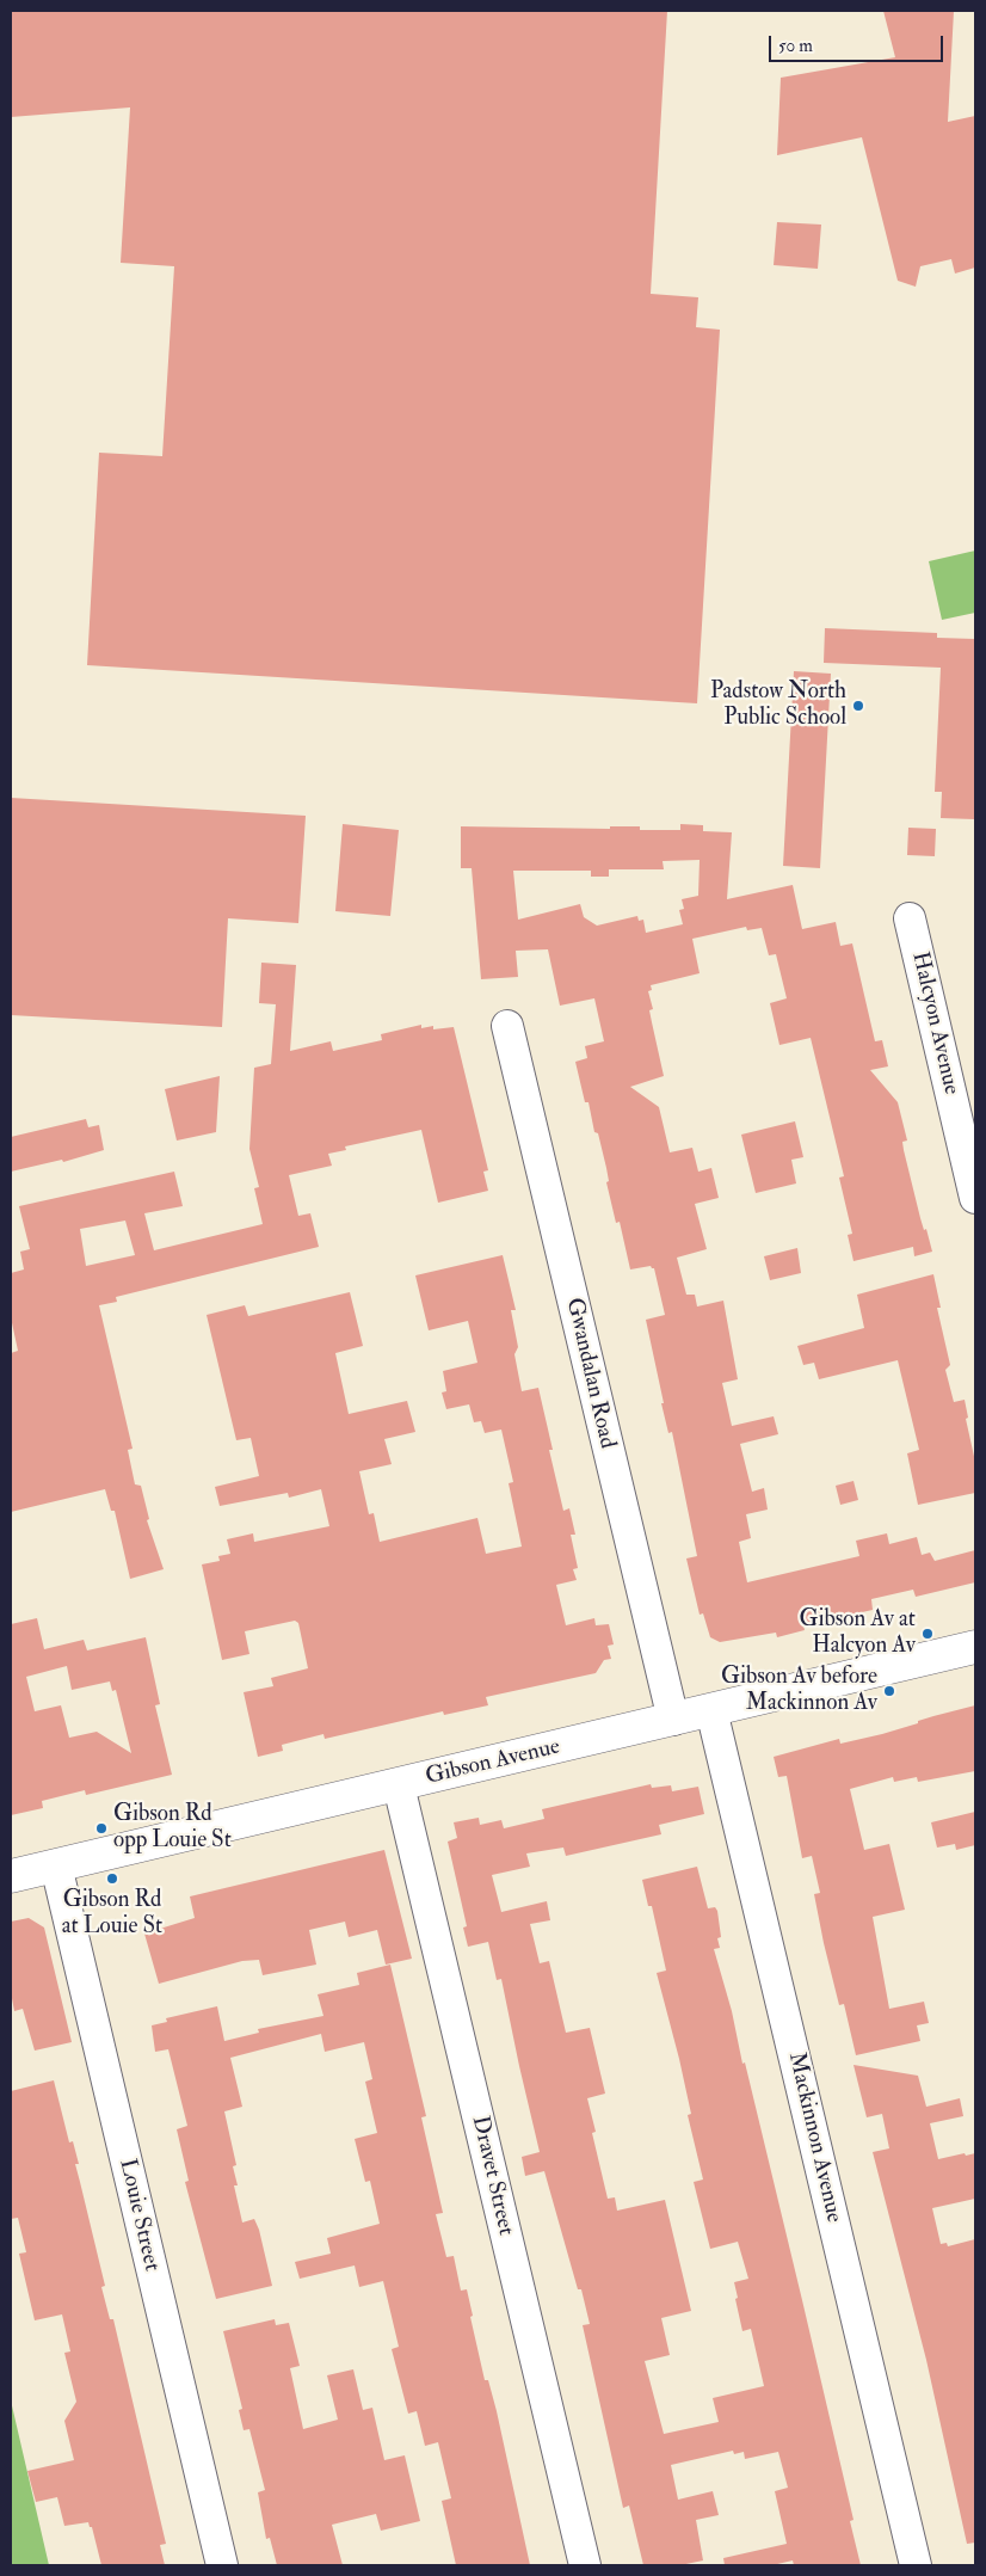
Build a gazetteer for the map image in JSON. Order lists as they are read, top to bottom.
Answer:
{
  "streets": {
    "main road": ["Gibson Avenue"],
    "street": [
      "Halcyon Avenue",
      "Gwandalan Road",
      "Mackinnon Avenue",
      "Dravet Street",
      "Louie Street"
    ]
  },
  "crossings": [
    ["Gwandalan Road", "Gibson Avenue"],
    ["Gibson Avenue", "Mackinnon Avenue"],
    ["Gibson Avenue", "Dravet Street"],
    ["Gibson Avenue", "Louie Street"]
  ],
  "places": [
    "Padstow North Public School",
    "Gibson Av at Halcyon Av",
    "Gibson Av before Mackinnon Av",
    "Gibson Rd opp Louie St",
    "Gibson Rd at Louie St"
  ],
  "scale_bar": "50 m"
}
